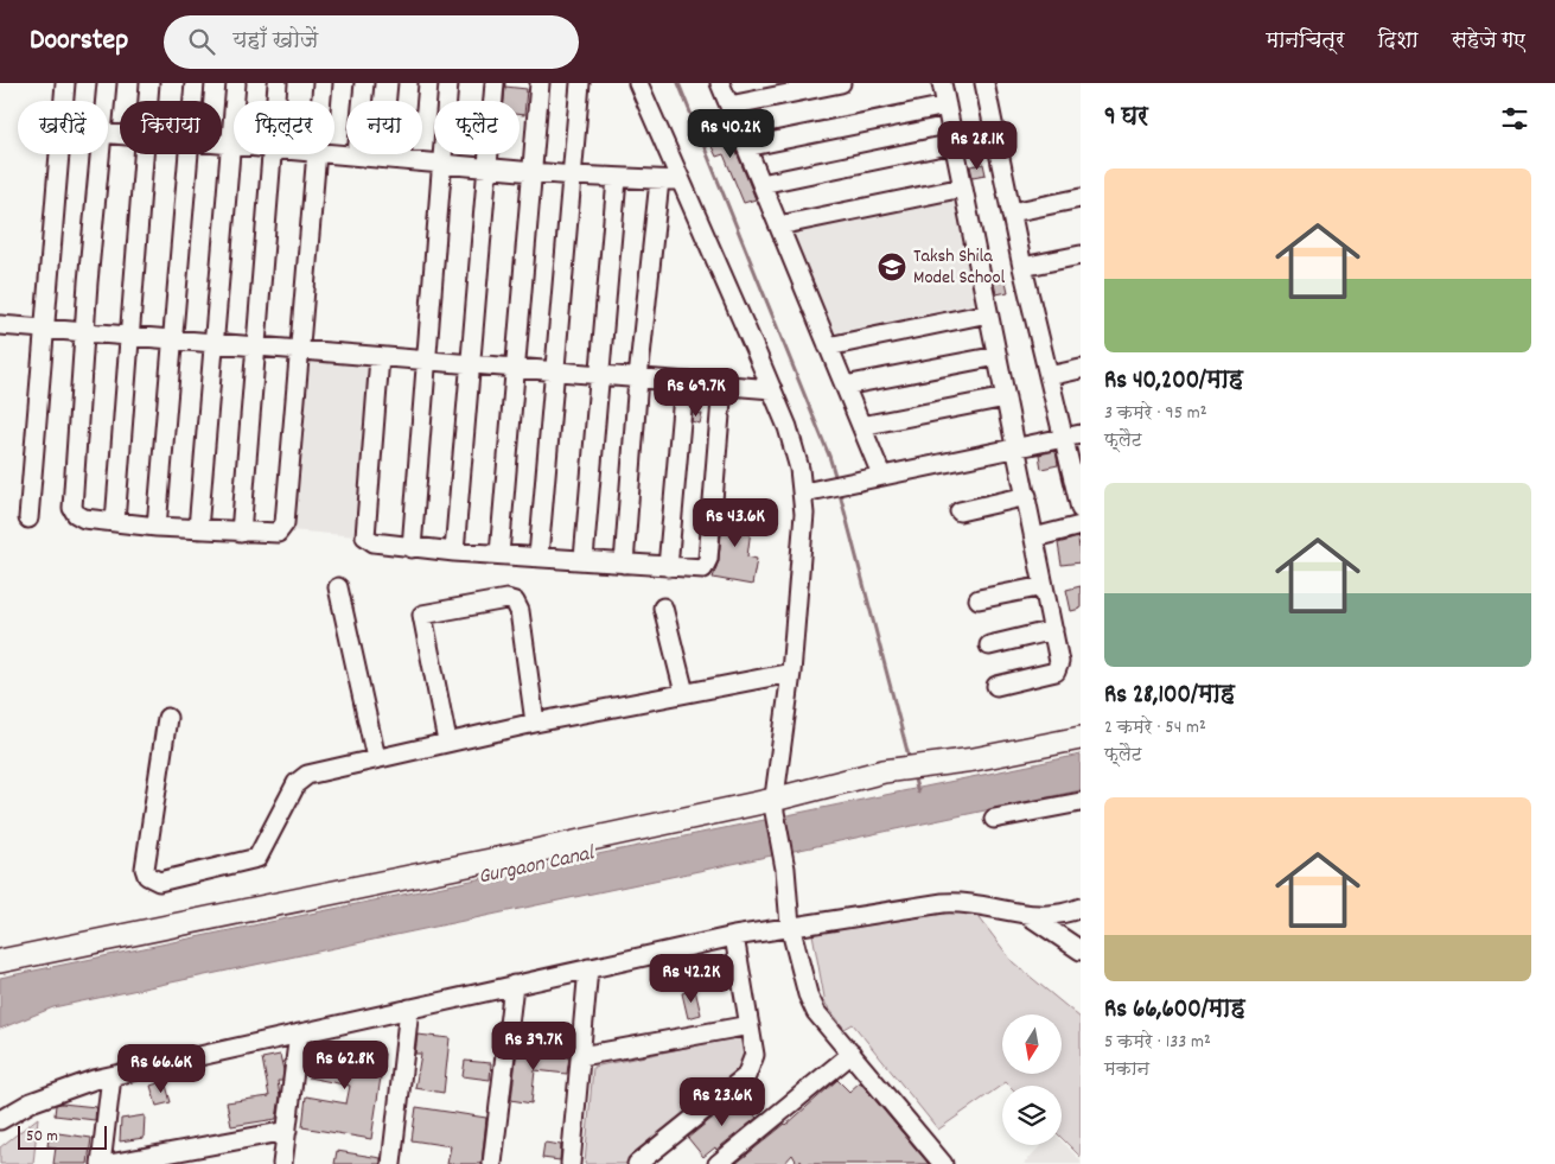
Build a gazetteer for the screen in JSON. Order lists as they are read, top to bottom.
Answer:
{
  "water": ["Gurgaon Canal"],
  "places": {
    "school or university": ["Taksh Shila Model School"]
  },
  "scale_bar": "50 m",
  "north": "bottom",
  "page": {
    "header": "Doorstep",
    "search": "यहाँ खोजें",
    "nav": ["मानचित्र", "दिशा", "सहेजे गए"],
    "heading": "9 घर",
    "chip": [
      "खरीदें",
      "किराया",
      "फ़िल्टर",
      "नया",
      "फ़्लैट"
    ],
    "price": [
      "Rs 40.2K",
      "Rs 28.1K",
      "Rs 69.7K",
      "Rs 43.6K",
      "Rs 42.2K",
      "Rs 39.7K",
      "Rs 62.8K",
      "Rs 66.6K",
      "Rs 23.6K"
    ],
    "list": [
      {
        "name": "Rs 40,200/माह",
        "note": "3 कमरे · 95 m² · फ़्लैट"
      },
      {
        "name": "Rs 28,100/माह",
        "note": "2 कमरे · 54 m² · फ़्लैट"
      },
      {
        "name": "Rs 66,600/माह",
        "note": "5 कमरे · 133 m² · मकान"
      }
    ],
    "scale": "50 m"
  }
}
